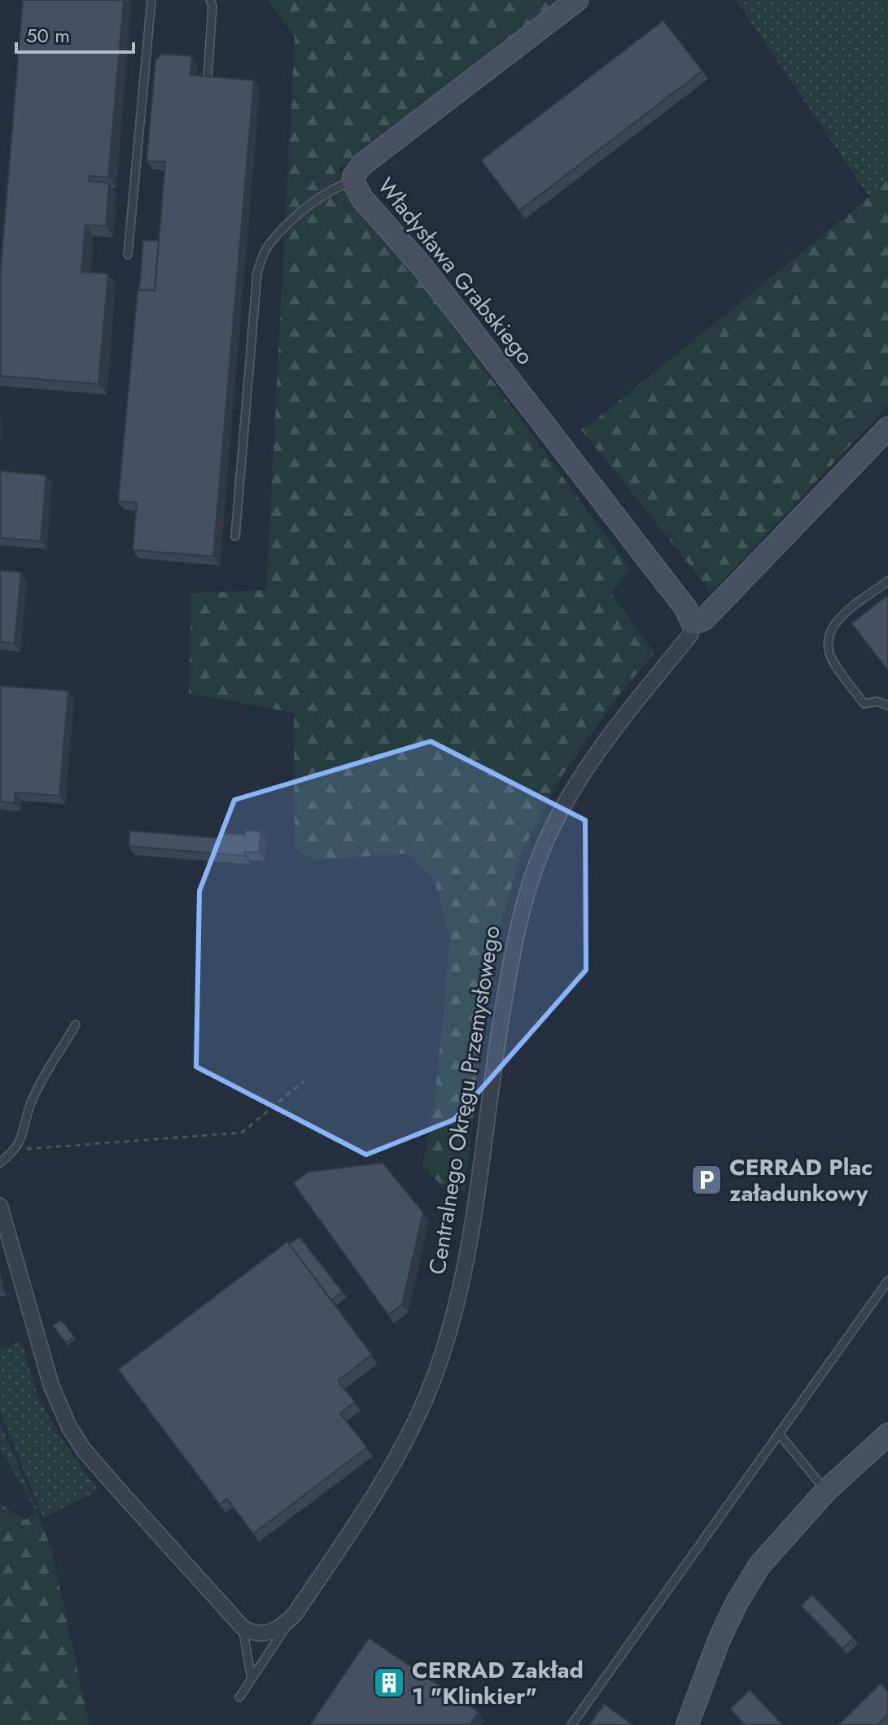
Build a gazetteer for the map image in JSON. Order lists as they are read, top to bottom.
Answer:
{
  "streets": {
    "street": ["Władysława Grabskiego", "Centralnego Okręgu Przemysłowego"]
  },
  "crossings": [
    ["Władysława Grabskiego", "Centralnego Okręgu Przemysłowego"]
  ],
  "places": {
    "parking": ["CERRAD Plac załadunkowy"],
    "building": ["CERRAD Zakład 1 \"Klinkier\""]
  },
  "scale_bar": "50 m"
}
